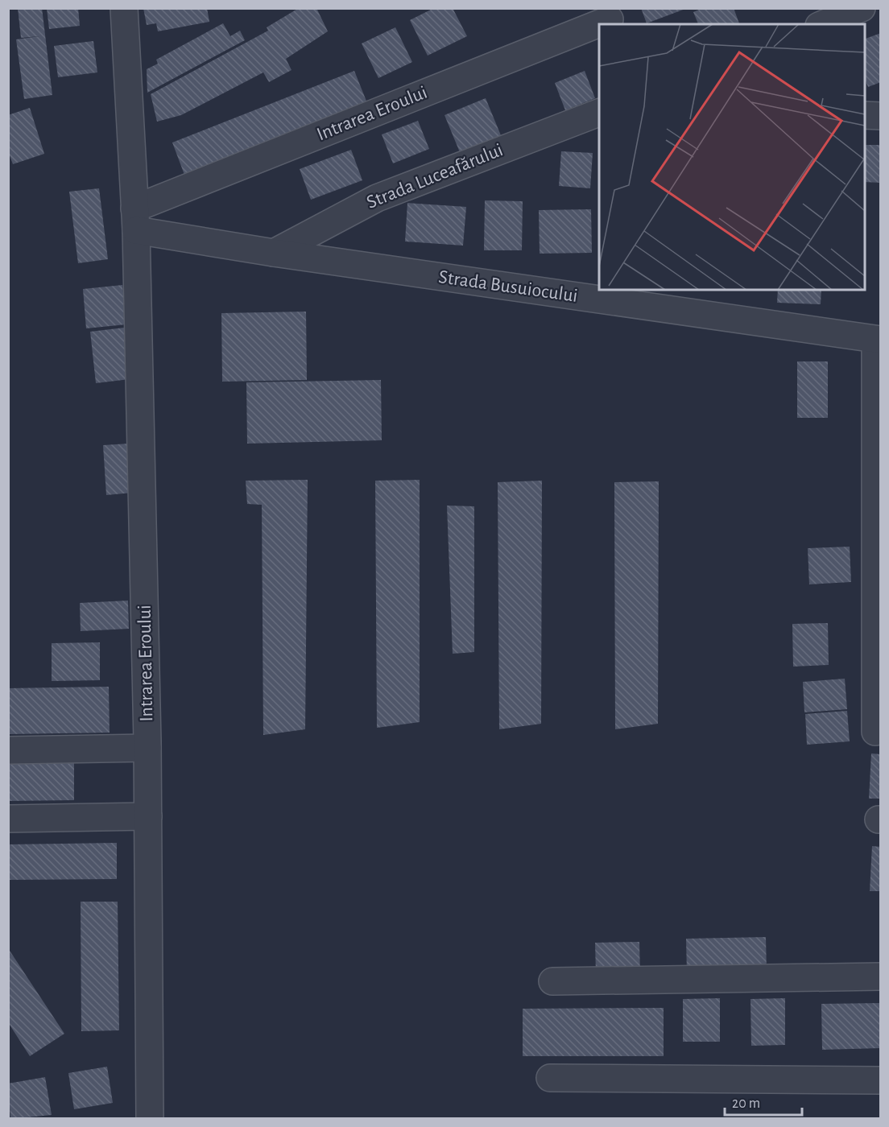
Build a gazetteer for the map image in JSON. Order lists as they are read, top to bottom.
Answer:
{
  "streets": {
    "street": ["Intrarea Eroului", "Strada Luceafărului", "Strada Busuiocului"]
  },
  "crossings": [
    ["Intrarea Eroului", "Strada Busuiocului"],
    ["Strada Luceafărului", "Strada Busuiocului"]
  ],
  "scale_bar": "20 m"
}
